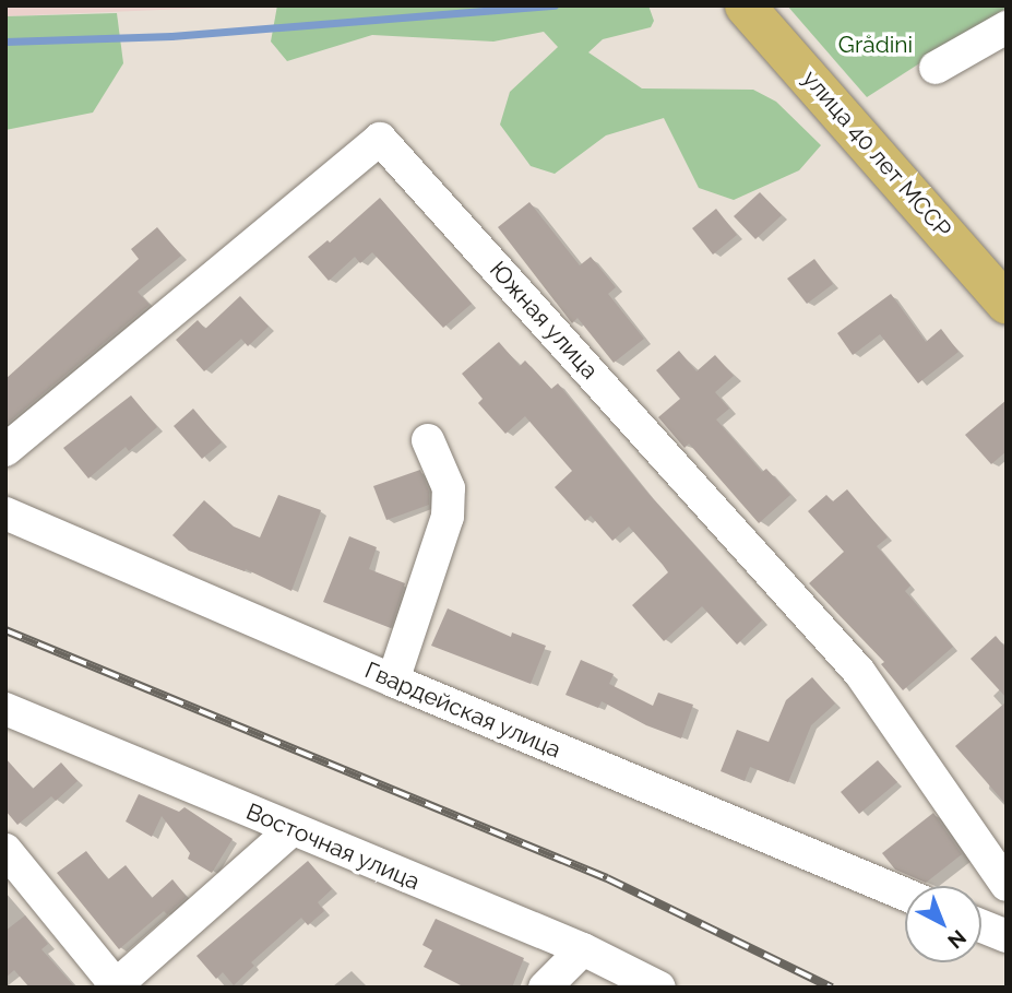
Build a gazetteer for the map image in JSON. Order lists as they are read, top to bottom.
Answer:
{
  "streets": {
    "main road": ["улица 40 лет МССР"],
    "street": ["Южная улица", "Гвардейская улица", "Восточная улица"]
  },
  "parks": ["Grădini"],
  "north": "bottom right"
}
